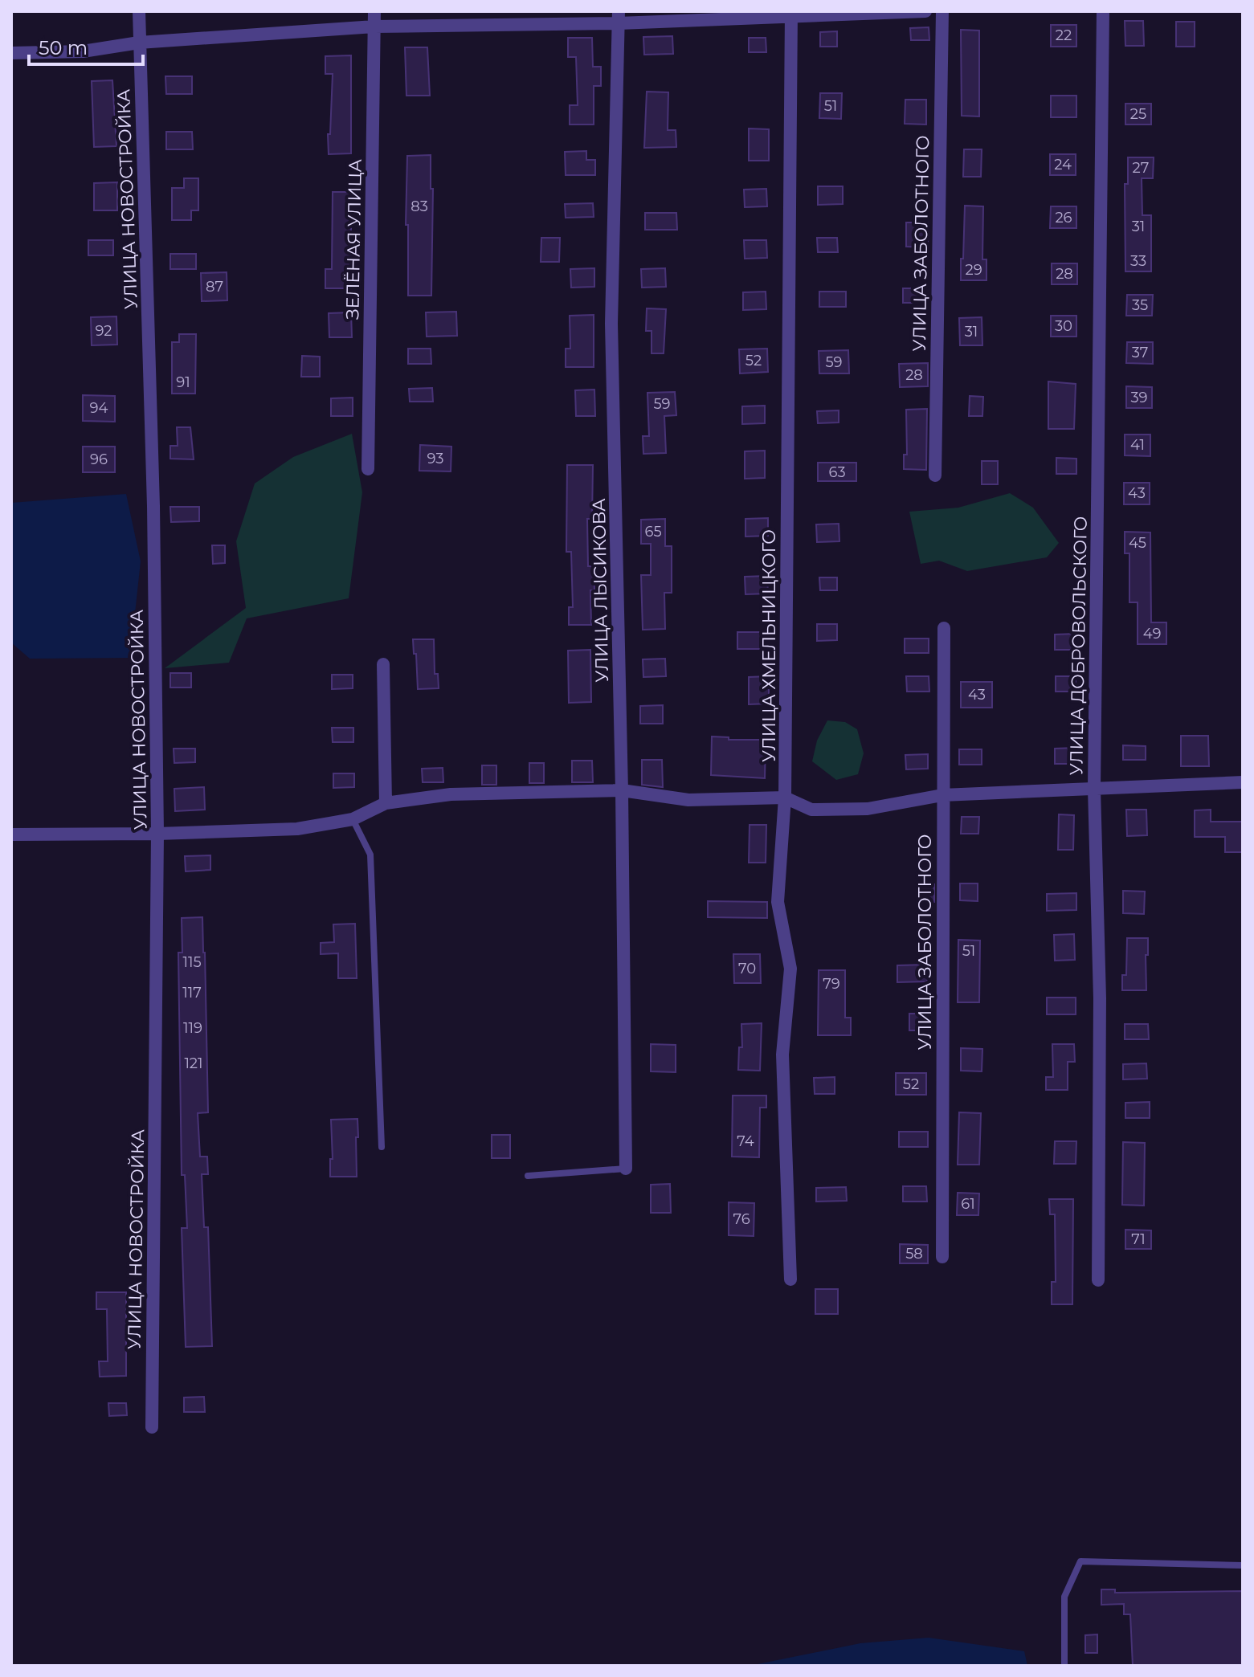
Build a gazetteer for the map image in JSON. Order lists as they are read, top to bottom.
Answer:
{
  "streets": {
    "street": [
      "УЛИЦА НОВОСТРОЙКА",
      "ЗЕЛЁНАЯ УЛИЦА",
      "УЛИЦА ЗАБОЛОТНОГО",
      "УЛИЦА ЛЫСИКОВА",
      "УЛИЦА ХМЕЛЬНИЦКОГО",
      "УЛИЦА ДОБРОВОЛЬСКОГО"
    ]
  },
  "house_numbers": [
    "22",
    "51",
    "25",
    "24",
    "27",
    "83",
    "26",
    "31",
    "33",
    "29",
    "28",
    "87",
    "35",
    "30",
    "92",
    "31",
    "37",
    "52",
    "59",
    "28",
    "91",
    "39",
    "59",
    "94",
    "41",
    "93",
    "96",
    "63",
    "43",
    "65",
    "45",
    "49",
    "43",
    "51",
    "115",
    "70",
    "79",
    "117",
    "119",
    "121",
    "52",
    "74",
    "61",
    "76",
    "71",
    "58"
  ],
  "scale_bar": "50 m"
}
